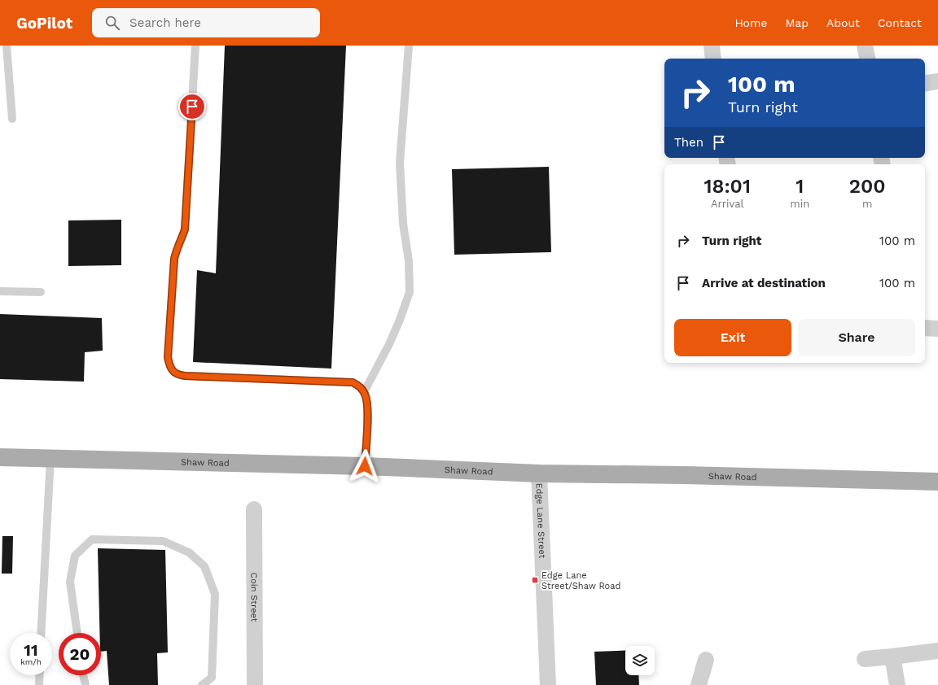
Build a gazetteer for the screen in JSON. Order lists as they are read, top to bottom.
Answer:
{
  "streets": {
    "main road": ["Shaw Road"],
    "street": ["Edge Lane Street", "Coin Street"]
  },
  "crossings": [
    ["Shaw Road", "Edge Lane Street"]
  ],
  "places": {
    "transit": ["Edge Lane Street/Shaw Road"]
  },
  "page": {
    "header": "GoPilot",
    "search": "Search here",
    "nav": [
      "Home",
      "Map",
      "About",
      "Contact"
    ],
    "turn": ["100 m", "Turn right"],
    "then": "Then",
    "eta": [
      "18:01",
      "Arrival",
      "1",
      "min",
      "200",
      "m"
    ],
    "list": [
      {
        "name": "Turn right",
        "value": "100 m"
      },
      {
        "name": "Arrive at destination",
        "value": "100 m"
      }
    ],
    "buttons": ["Exit", "Share"],
    "speed": "11 km/h",
    "limit": "20"
  }
}
